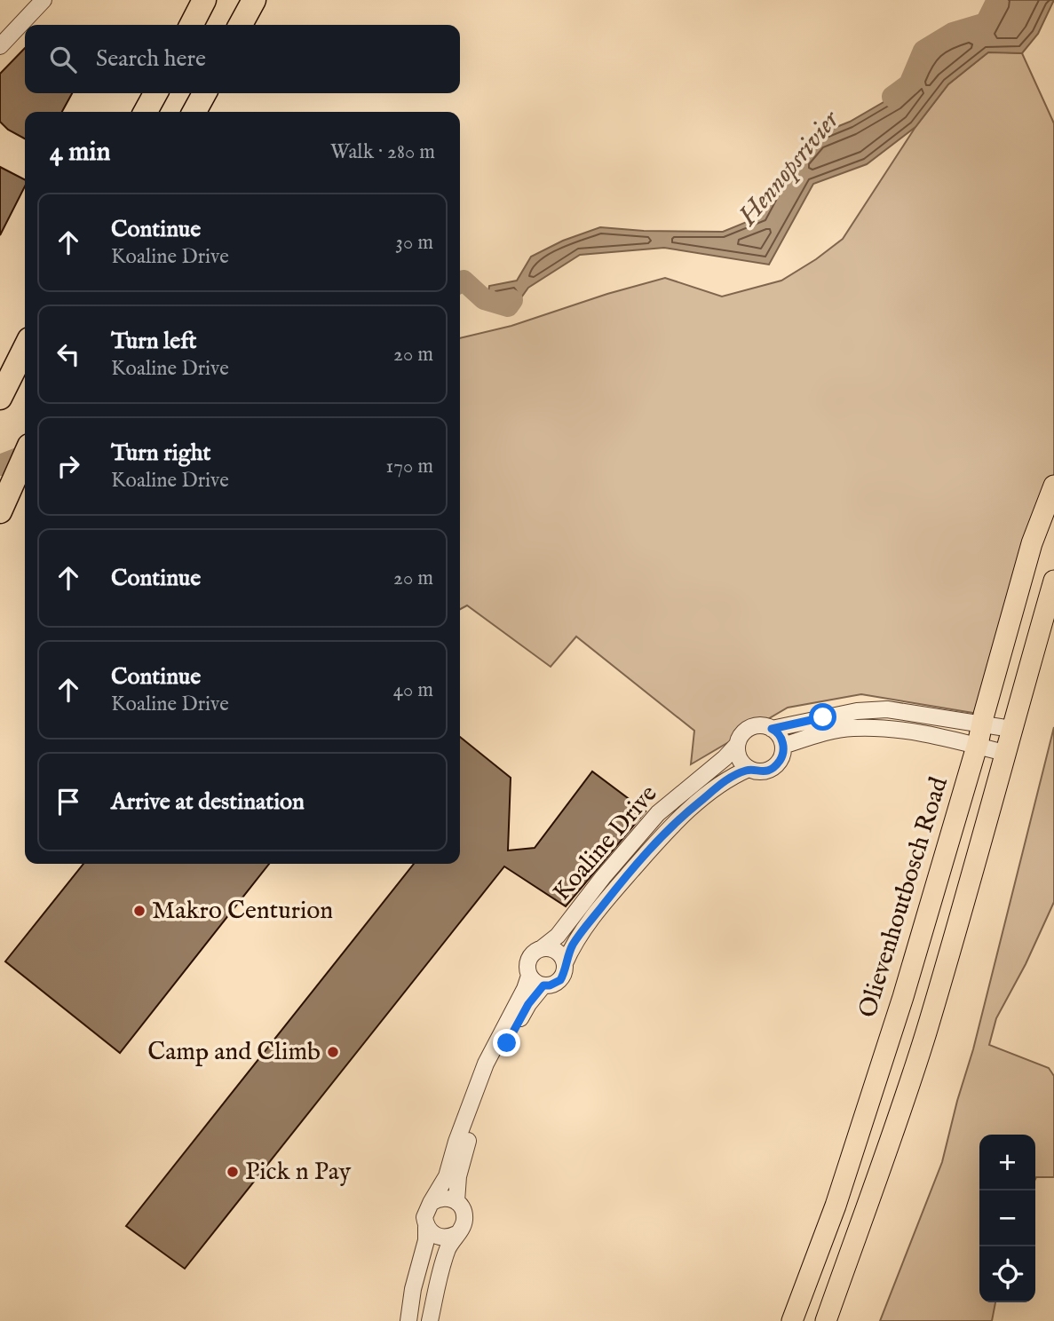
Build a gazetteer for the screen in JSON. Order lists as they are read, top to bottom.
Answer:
{
  "streets": {
    "main road": ["Olievenhoutbosch Road"],
    "street": ["Koaline Drive"]
  },
  "crossings": [
    ["Koaline Drive", "Olievenhoutbosch Road"]
  ],
  "water": ["Hennopsrivier"],
  "places": ["Makro Centurion", "Camp and Climb", "Pick n Pay"],
  "page": {
    "search": "Search here",
    "heading": ["4 min", "Walk · 280 m"],
    "list": [
      ["Continue", "Koaline Drive", "30 m"],
      ["Turn left", "Koaline Drive", "20 m"],
      ["Turn right", "Koaline Drive", "170 m"],
      ["Continue", "20 m"],
      ["Continue", "Koaline Drive", "40 m"],
      "Arrive at destination"
    ],
    "map_buttons": ["+", "−"]
  }
}
